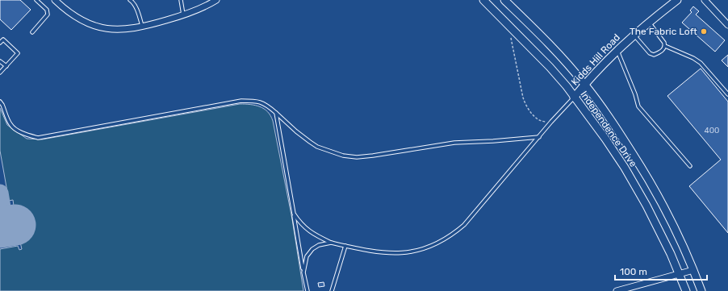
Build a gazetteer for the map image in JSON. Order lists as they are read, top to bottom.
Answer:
{
  "streets": {
    "street": ["Kidds Hill Road", "Independence Drive"]
  },
  "crossings": [
    ["Kidds Hill Road", "Independence Drive"]
  ],
  "places": ["The Fabric Loft"],
  "house_numbers": ["400"],
  "scale_bar": "100 m"
}
